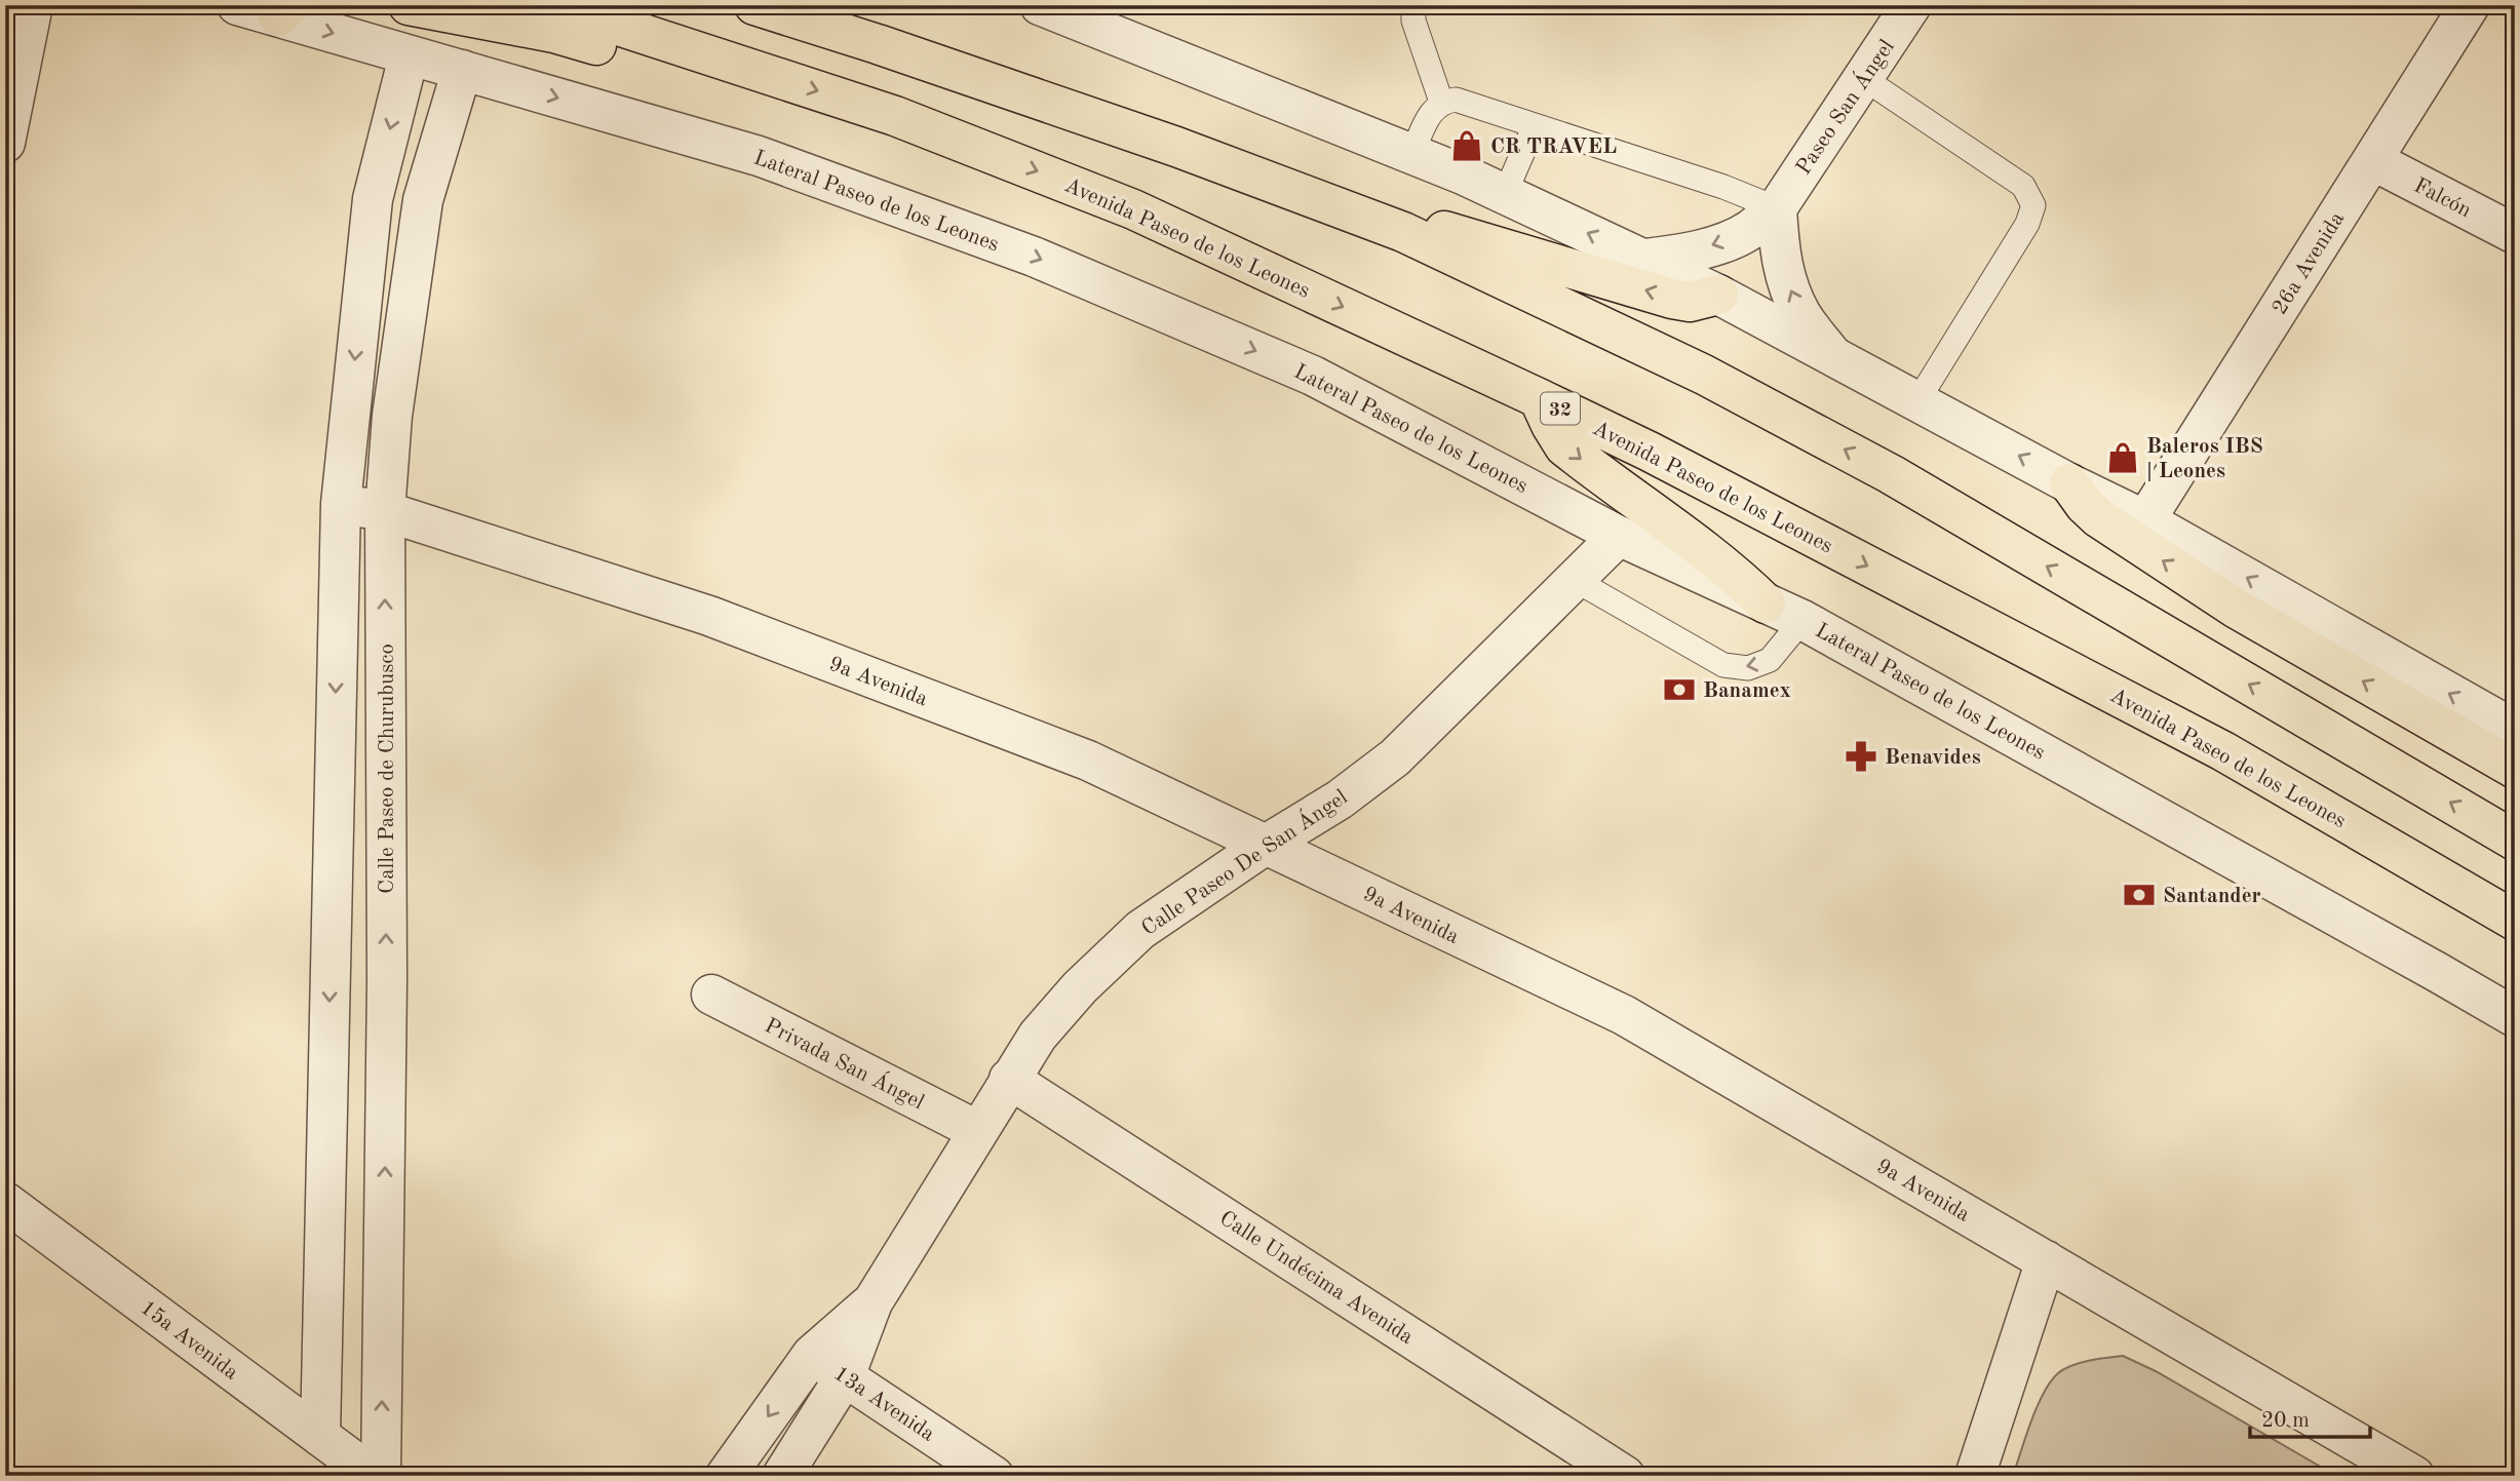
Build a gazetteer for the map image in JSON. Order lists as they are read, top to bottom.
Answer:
{
  "streets": {
    "main road": ["Avenida Paseo de los Leones", "32"],
    "street": [
      "Paseo San Ángel",
      "Falcón",
      "Lateral Paseo de los Leones",
      "26a Avenida",
      "9a Avenida",
      "Calle Paseo de Churubusco",
      "Calle Paseo De San Ángel",
      "Privada San Ángel",
      "Calle Undécima Avenida",
      "15a Avenida",
      "13a Avenida"
    ]
  },
  "crossings": [
    ["Falcón", "26a Avenida"],
    ["Lateral Paseo de los Leones", "Calle Paseo de Churubusco"],
    ["Lateral Paseo de los Leones", "Calle Paseo De San Ángel"],
    ["9a Avenida", "Calle Paseo de Churubusco"],
    ["9a Avenida", "Calle Paseo De San Ángel"],
    ["Calle Paseo De San Ángel", "Privada San Ángel"],
    ["Calle Paseo De San Ángel", "Calle Undécima Avenida"],
    ["Calle Paseo De San Ángel", "13a Avenida"]
  ],
  "one_way": ["Paseo San Ángel"],
  "places": {
    "shop": ["CR TRAVEL", "Baleros IBS | Leones"],
    "bank": ["Banamex", "Santander"],
    "pharmacy": ["Benavides"]
  },
  "scale_bar": "20 m"
}
